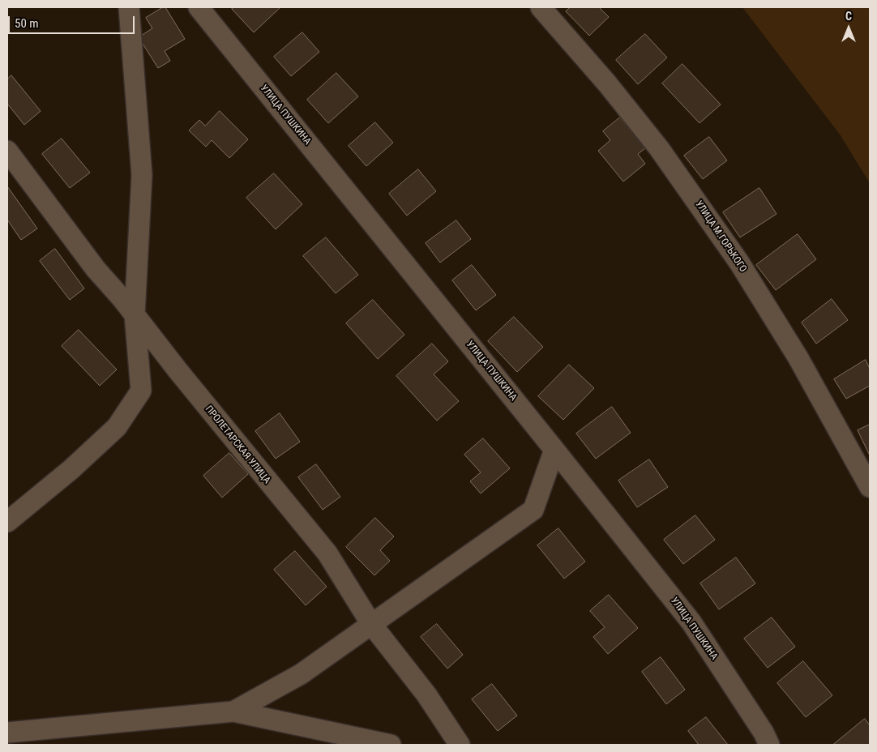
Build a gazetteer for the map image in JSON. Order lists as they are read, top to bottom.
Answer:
{
  "streets": {
    "street": ["УЛИЦА ПУШКИНА", "УЛИЦА М.ГОРЬКОГО", "ПРОЛЕТАРСКАЯ УЛИЦА"]
  },
  "scale_bar": "50 m",
  "north": "top"
}
